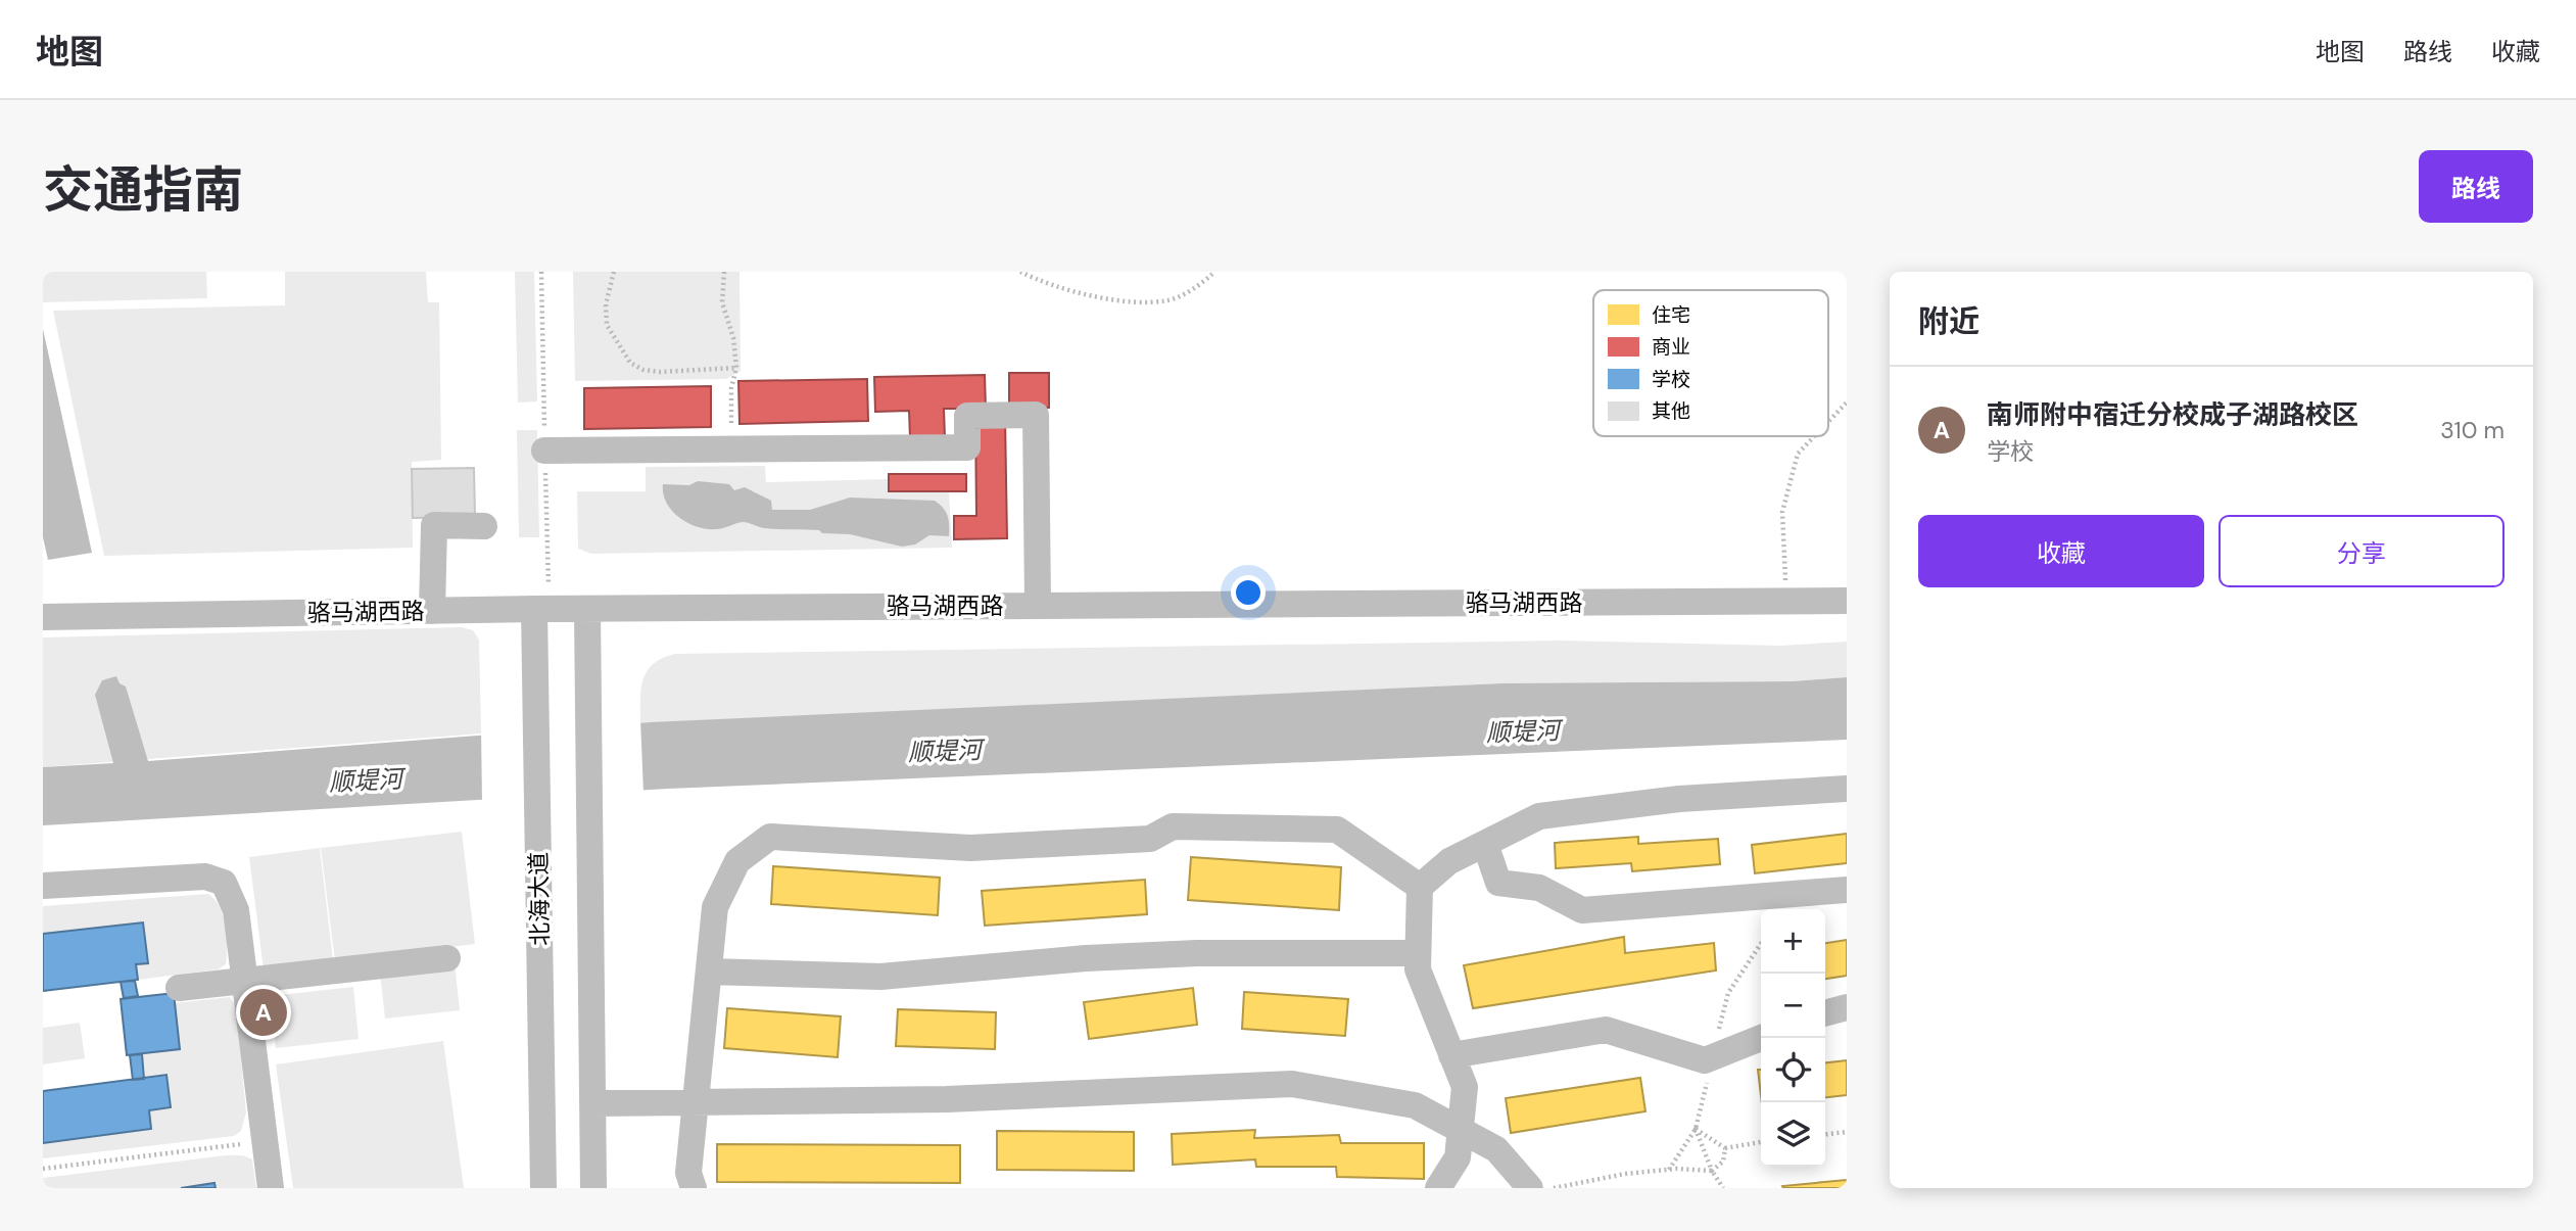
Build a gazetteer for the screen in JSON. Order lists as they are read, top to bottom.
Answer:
{
  "streets": {
    "street": ["骆马湖西路", "北海大道"]
  },
  "crossings": [
    ["骆马湖西路", "北海大道"]
  ],
  "water": ["顺堤河"],
  "legend": [
    "住宅",
    "商业",
    "学校",
    "其他"
  ],
  "page": {
    "header": "地图",
    "nav": ["地图", "路线", "收藏"],
    "title": "交通指南",
    "buttons": [
      "路线",
      ["收藏", "分享"]
    ],
    "heading": "附近",
    "list": [
      {
        "mark": "A",
        "name": "南师附中宿迁分校成子湖路校区",
        "note": "学校",
        "value": "310 m"
      }
    ],
    "map_buttons": ["+", "−"],
    "pins": "A"
  }
}
